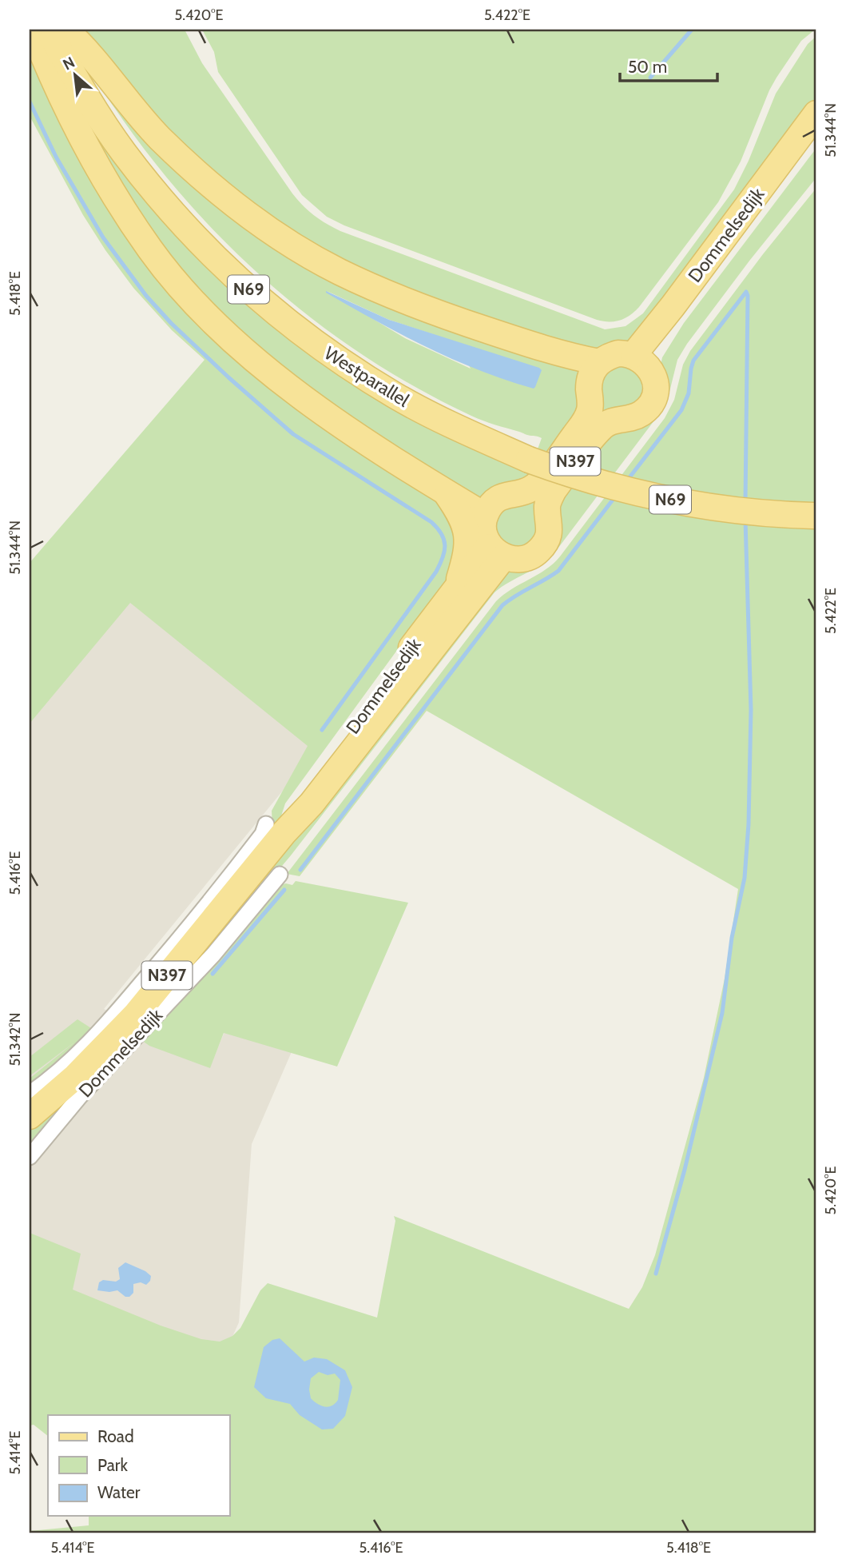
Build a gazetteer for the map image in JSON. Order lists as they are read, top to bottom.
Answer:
{
  "streets": {
    "main road": [
      "Dommelsedijk",
      "N69",
      "Westparallel",
      "N397"
    ]
  },
  "crossings": [
    ["Dommelsedijk", "N69"],
    ["Dommelsedijk", "N397"],
    ["N69", "Westparallel"],
    ["N69", "N397"]
  ],
  "legend": ["Road", "Park", "Water"],
  "scale_bar": "50 m",
  "north": "top left",
  "coordinates": [
    "5.420°E",
    "5.422°E",
    "51.344°N",
    "5.418°E",
    "5.416°E",
    "51.342°N",
    "5.414°E"
  ]
}
